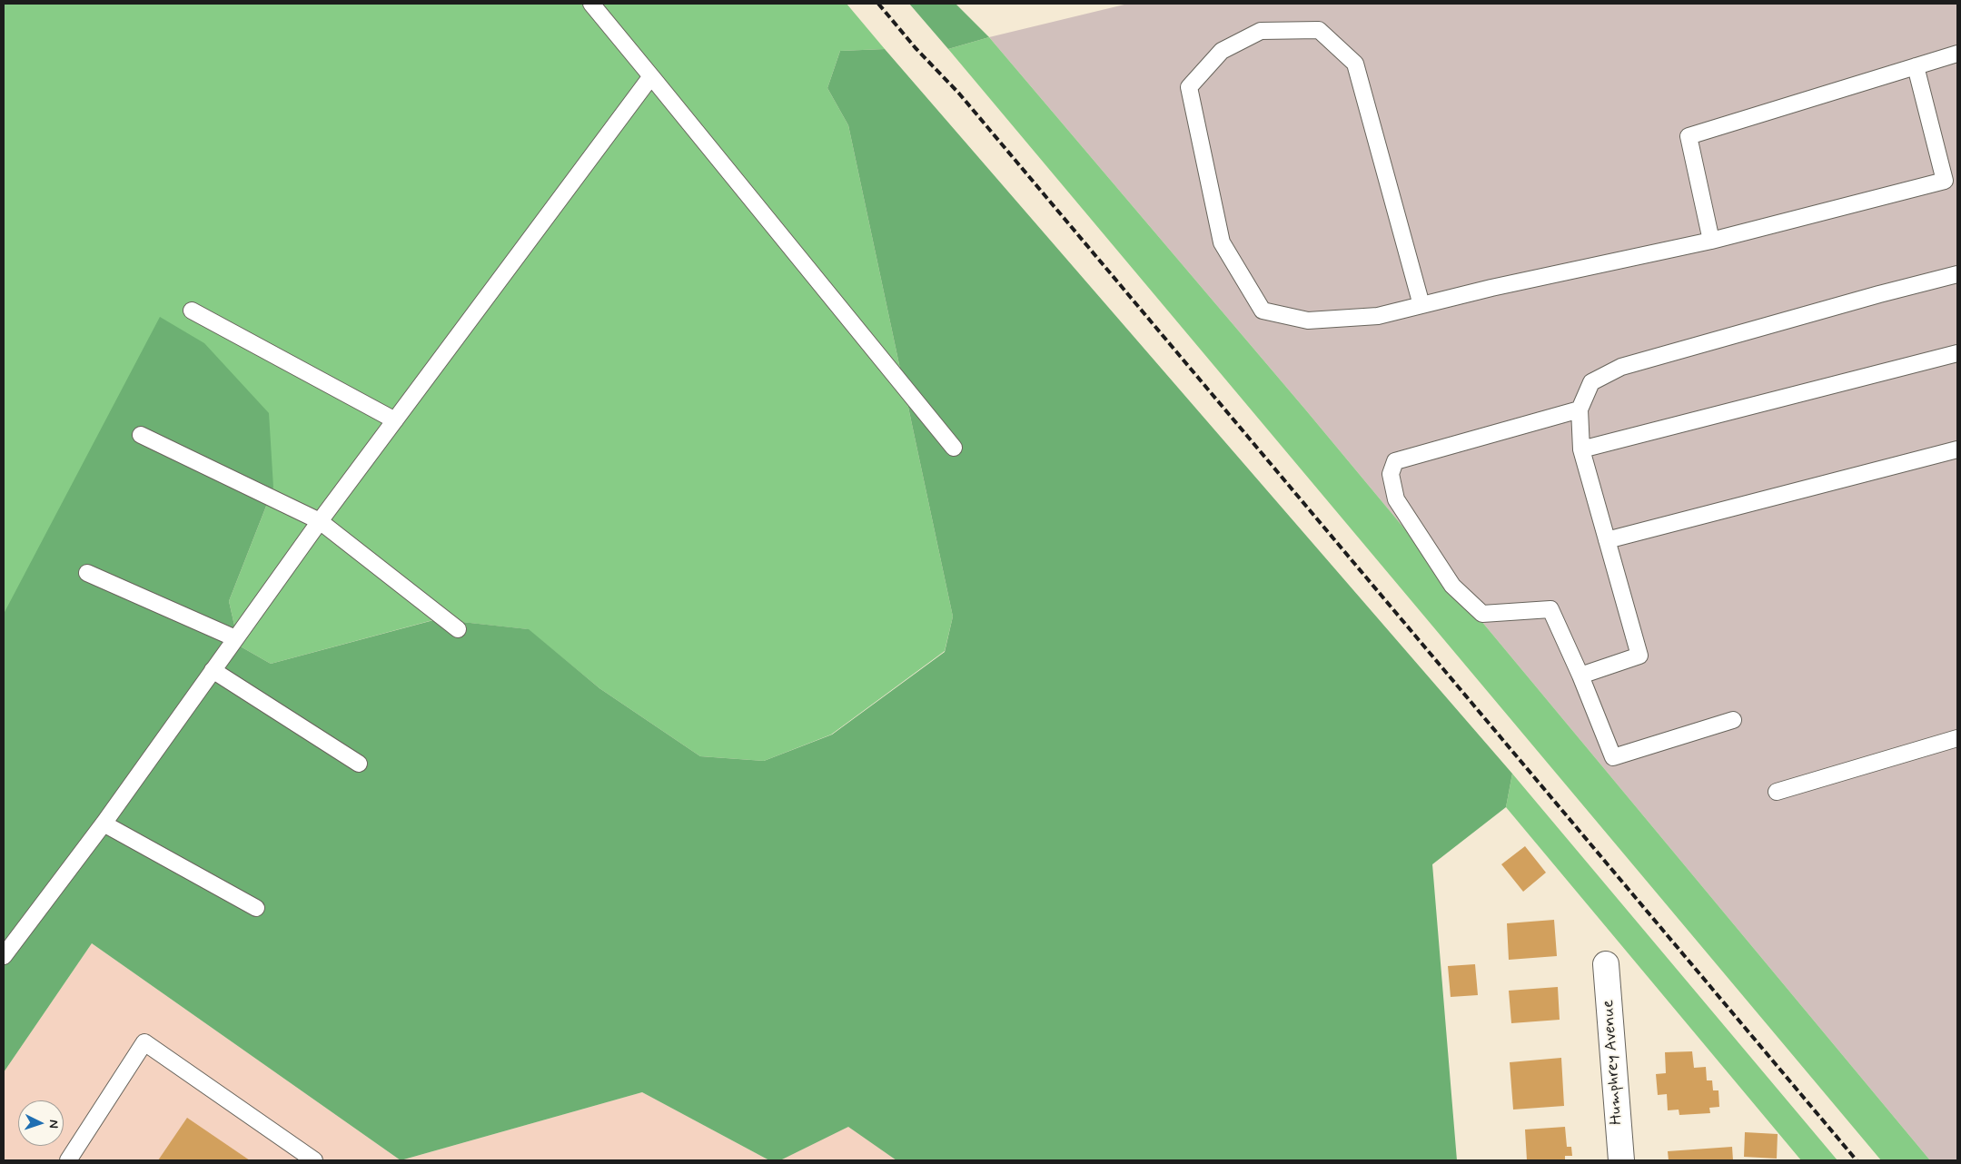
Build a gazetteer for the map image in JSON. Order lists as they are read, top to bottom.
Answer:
{
  "streets": {
    "street": ["Humphrey Avenue"]
  },
  "north": "right"
}
